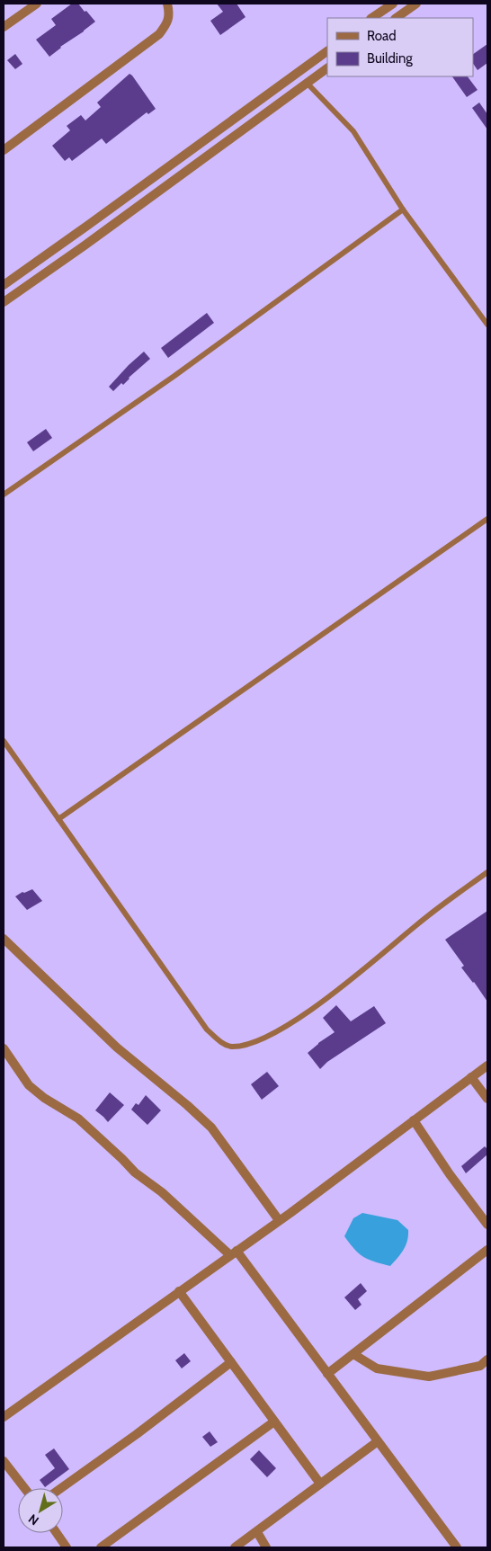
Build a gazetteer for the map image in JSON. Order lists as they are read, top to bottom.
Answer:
{
  "legend": ["Road", "Building"],
  "north": "bottom left"
}
